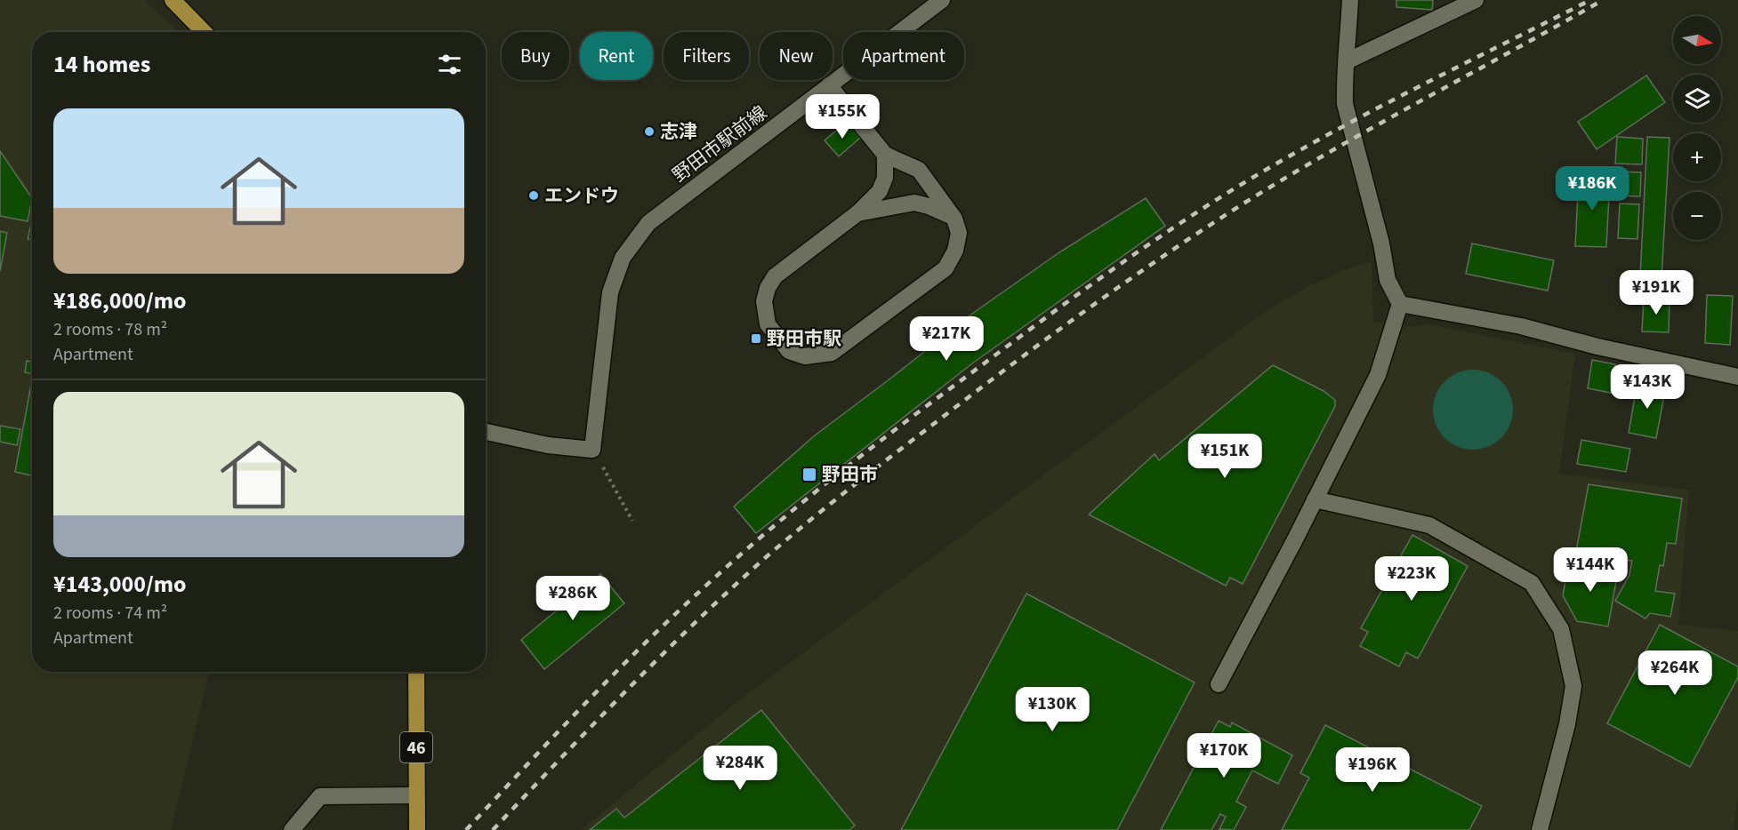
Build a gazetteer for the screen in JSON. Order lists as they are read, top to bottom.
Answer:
{
  "streets": {
    "main road": ["46"],
    "street": ["野田市駅前線"]
  },
  "places": {
    "other": ["志津", "エンドウ"],
    "transit": ["野田市駅", "野田市"]
  },
  "north": "right",
  "page": {
    "map_buttons": ["+", "−"],
    "chip": [
      "Buy",
      "Rent",
      "Filters",
      "New",
      "Apartment"
    ],
    "heading": "14 homes",
    "price": [
      "¥155K",
      "¥186K",
      "¥191K",
      "¥217K",
      "¥143K",
      "¥151K",
      "¥144K",
      "¥223K",
      "¥286K",
      "¥264K",
      "¥130K",
      "¥170K",
      "¥284K",
      "¥196K"
    ],
    "list": [
      {
        "name": "¥186,000/mo",
        "note": "2 rooms · 78 m² · Apartment"
      },
      {
        "name": "¥143,000/mo",
        "note": "2 rooms · 74 m² · Apartment"
      }
    ]
  }
}
